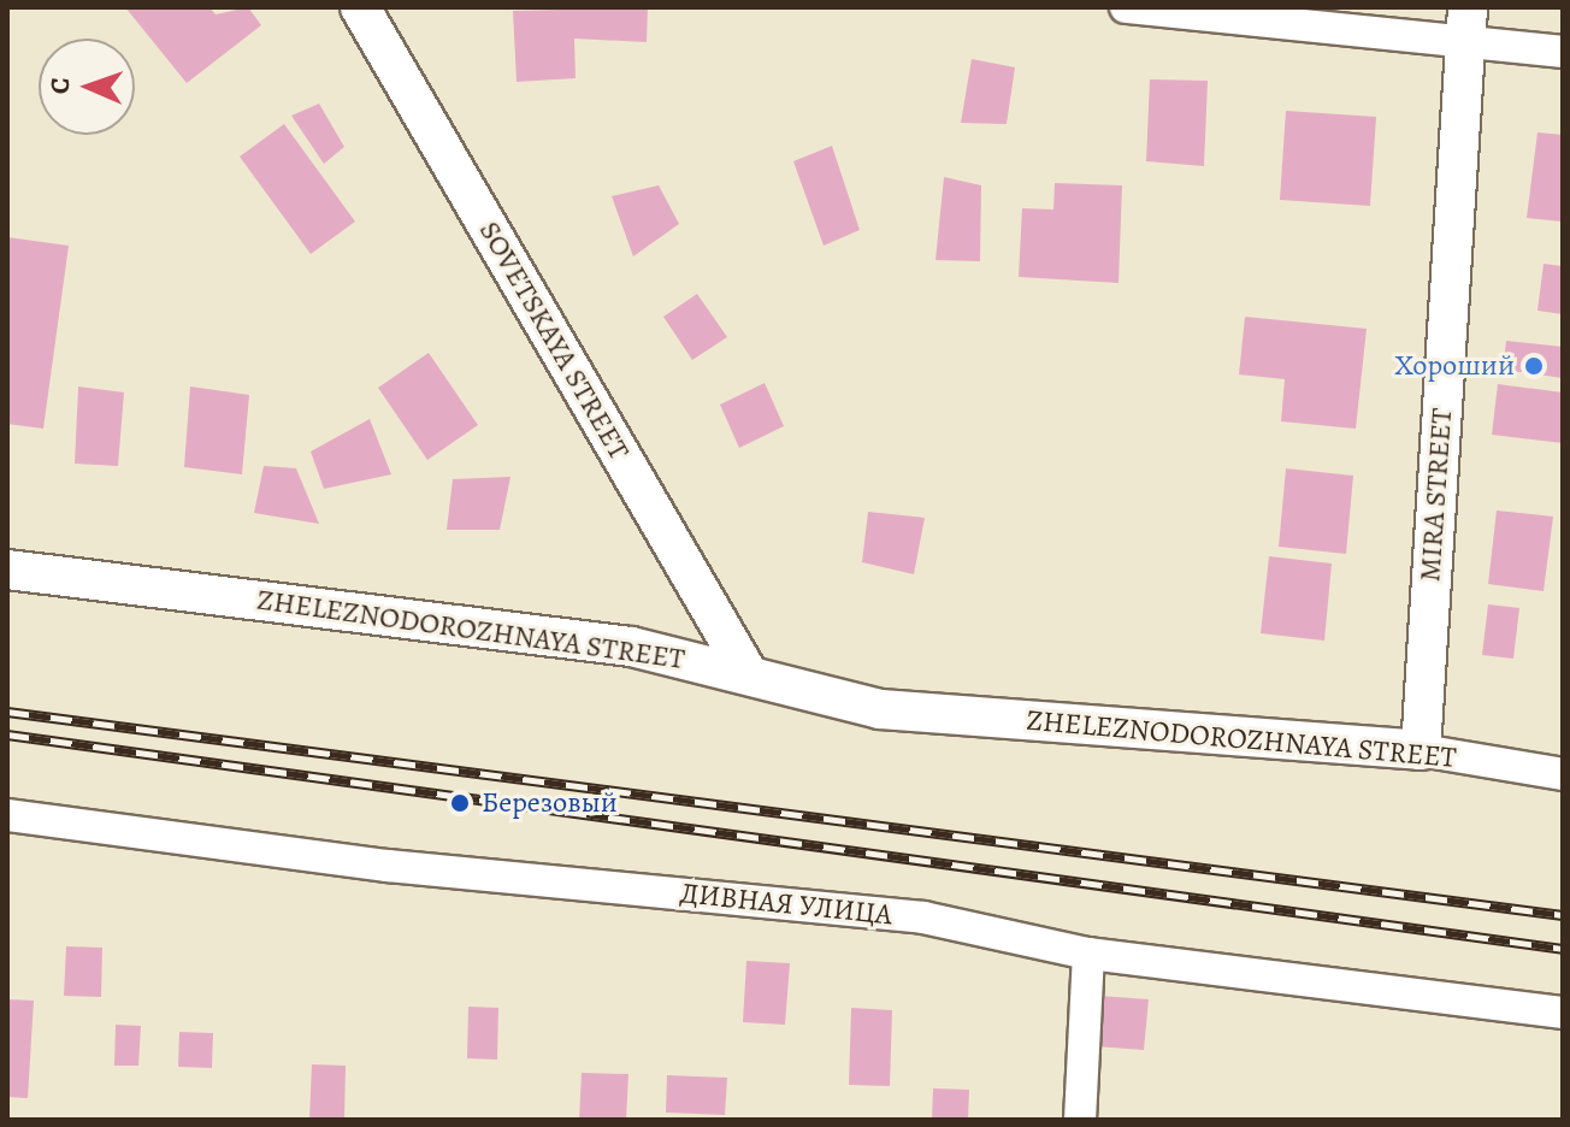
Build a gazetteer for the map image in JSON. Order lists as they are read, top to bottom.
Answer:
{
  "streets": {
    "street": [
      "SOVETSKAYA STREET",
      "MIRA STREET",
      "ZHELEZNODOROZHNAYA STREET",
      "ДИВНАЯ УЛИЦА"
    ]
  },
  "crossings": [
    ["SOVETSKAYA STREET", "ZHELEZNODOROZHNAYA STREET"],
    ["MIRA STREET", "ZHELEZNODOROZHNAYA STREET"]
  ],
  "places": ["Хороший", "Березовый"],
  "north": "left"
}
